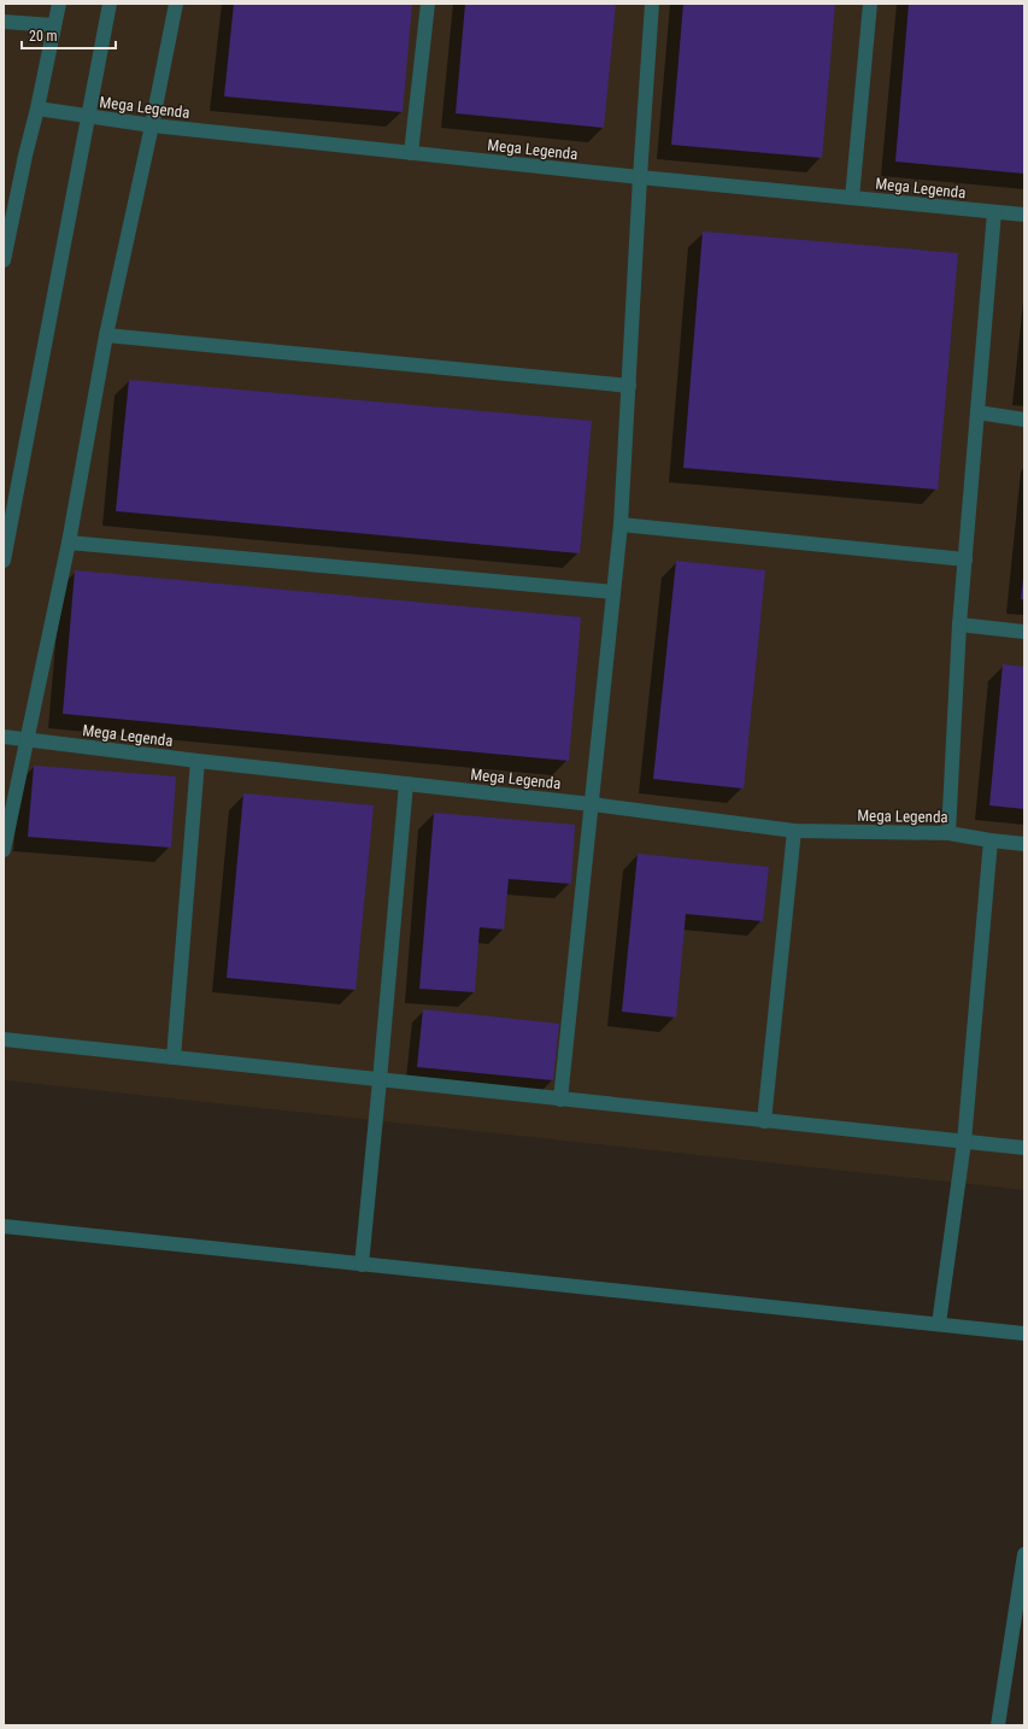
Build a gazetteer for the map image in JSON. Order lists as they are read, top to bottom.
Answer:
{
  "streets": {
    "street": ["Mega Legenda"]
  },
  "scale_bar": "20 m"
}
